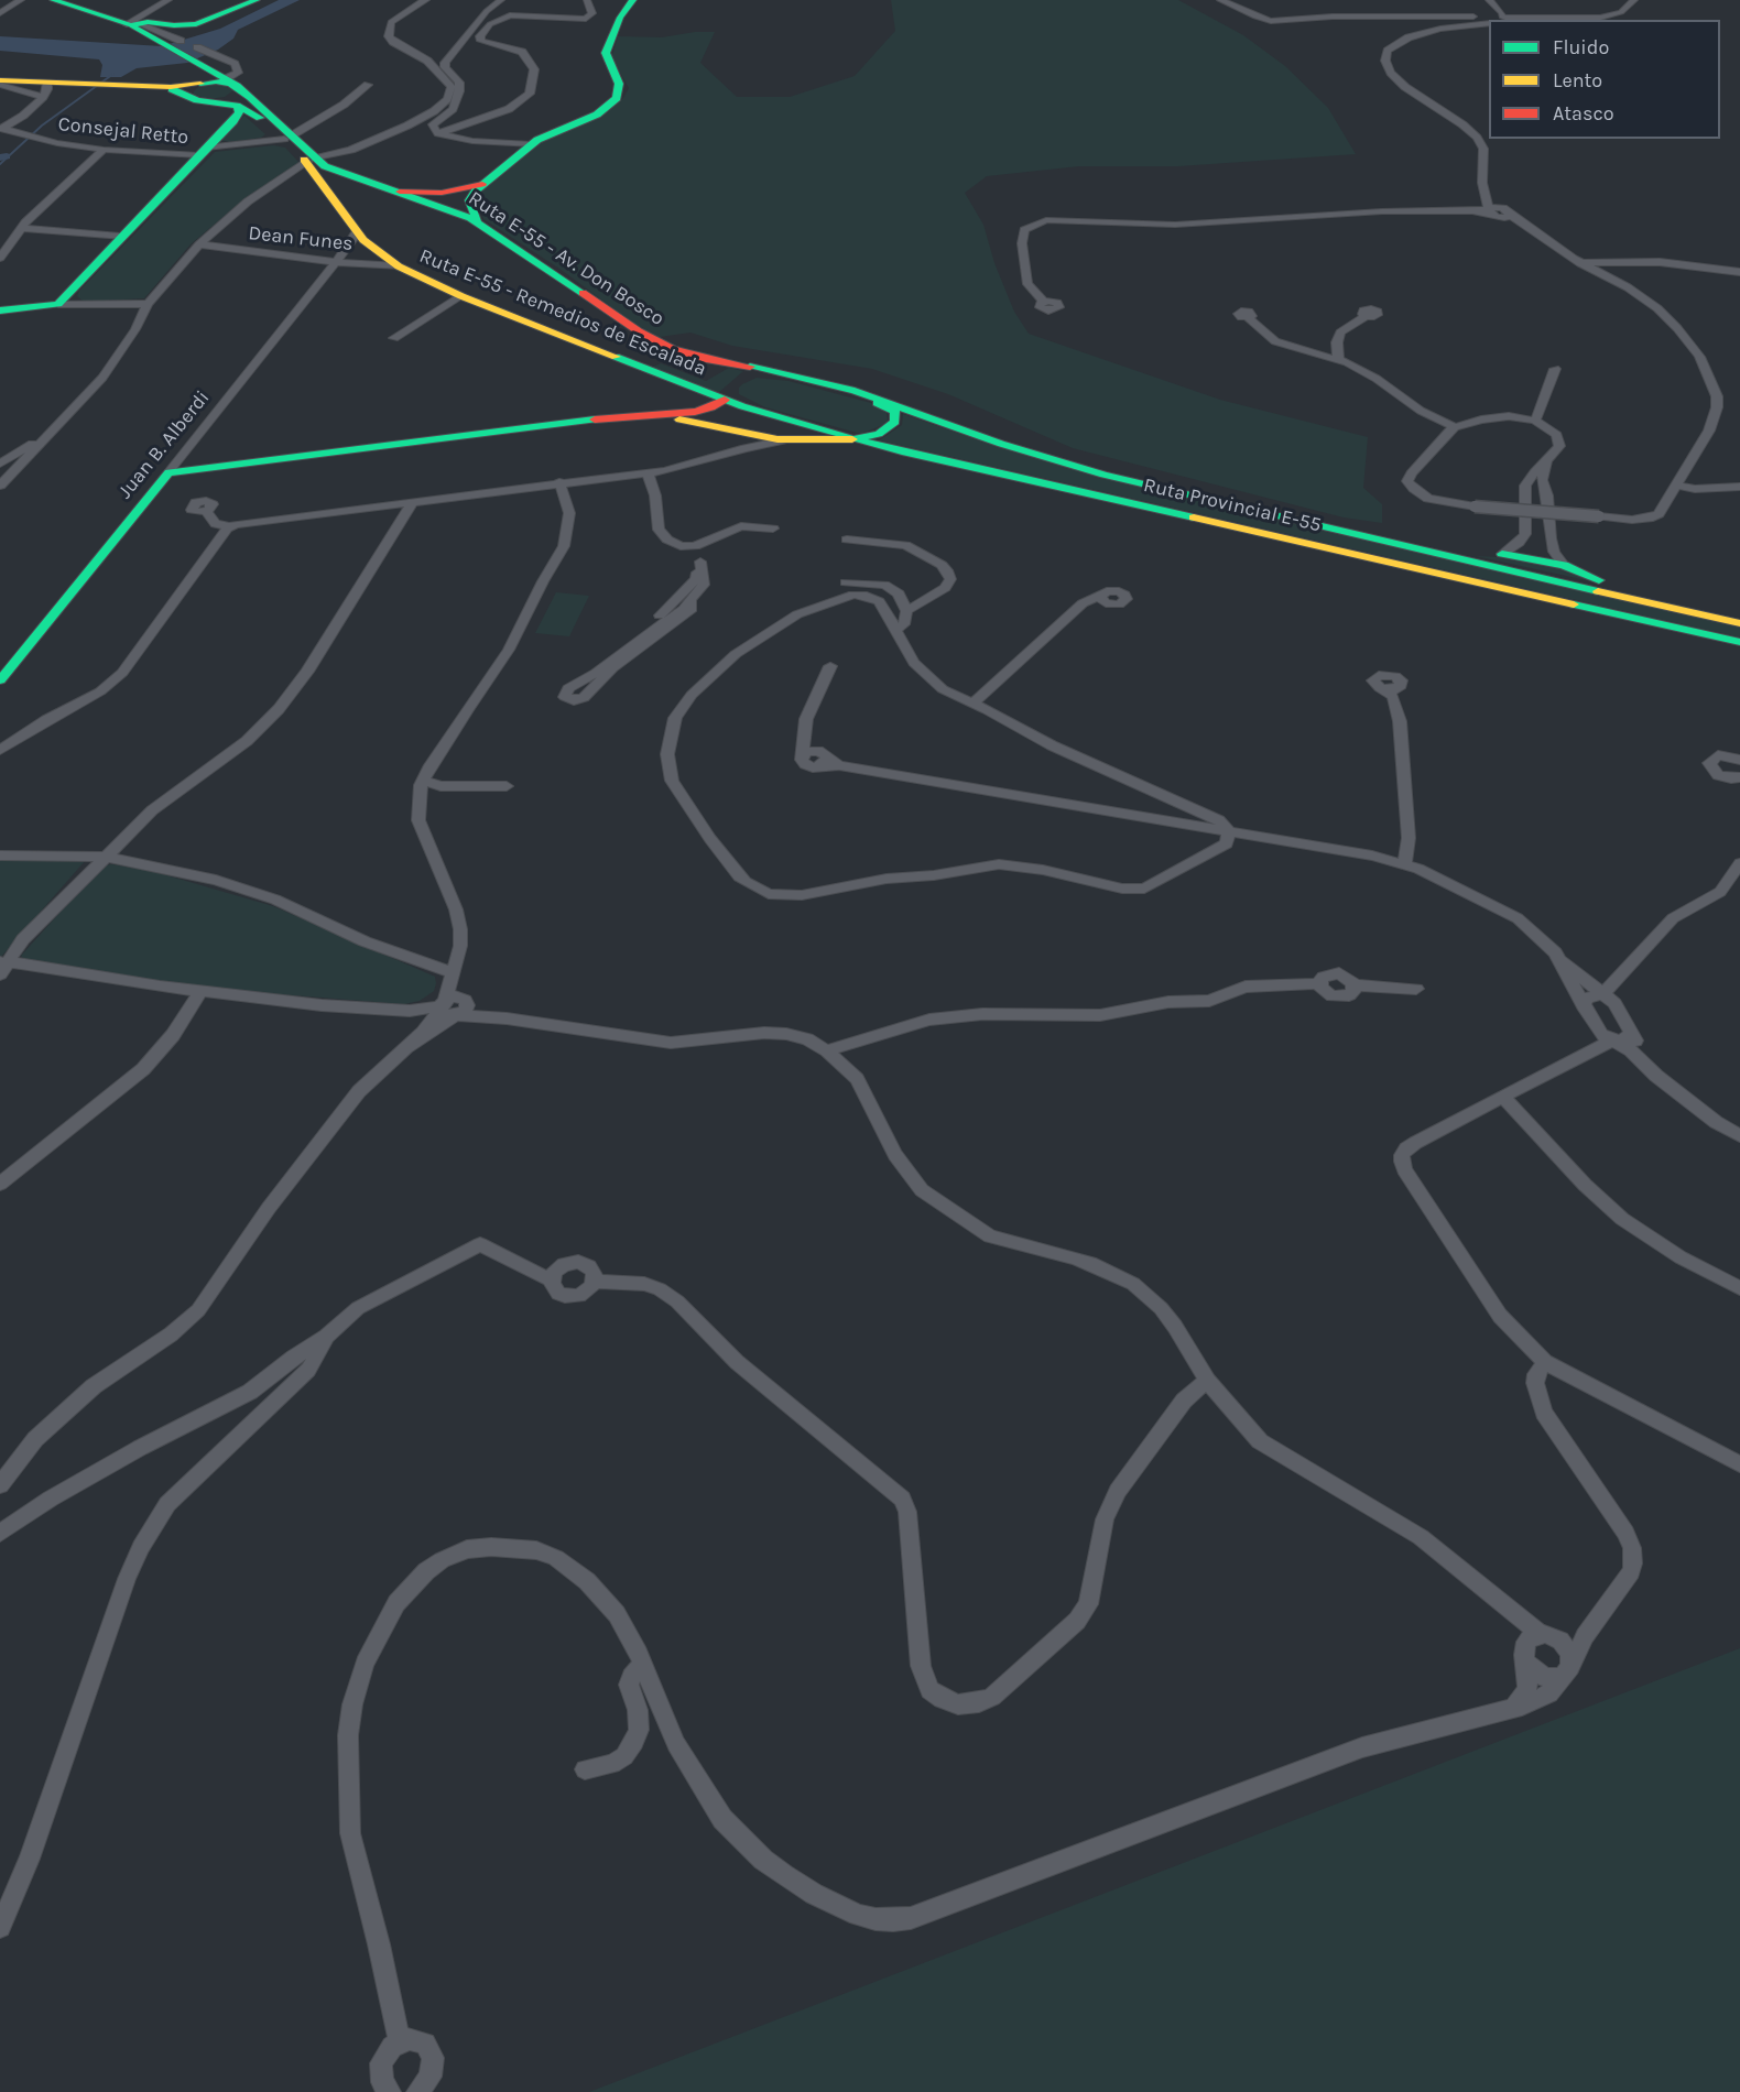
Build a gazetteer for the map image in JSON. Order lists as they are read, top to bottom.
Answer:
{
  "streets": {
    "main road": [
      "Ruta E-55 - Av. Don Bosco",
      "Ruta E-55 - Remedios de Escalada",
      "Juan B. Alberdi",
      "Ruta Provincial E-55"
    ],
    "street": ["Consejal Retto", "Dean Funes"]
  },
  "crossings": [
    ["Dean Funes", "Ruta E-55 - Remedios de Escalada"],
    ["Dean Funes", "Juan B. Alberdi"],
    ["Ruta E-55 - Av. Don Bosco", "Ruta E-55 - Remedios de Escalada"],
    ["Ruta E-55 - Av. Don Bosco", "Ruta Provincial E-55"],
    ["Ruta E-55 - Remedios de Escalada", "Juan B. Alberdi"],
    ["Ruta E-55 - Remedios de Escalada", "Ruta Provincial E-55"]
  ],
  "legend": ["Fluido", "Lento", "Atasco"]
}
